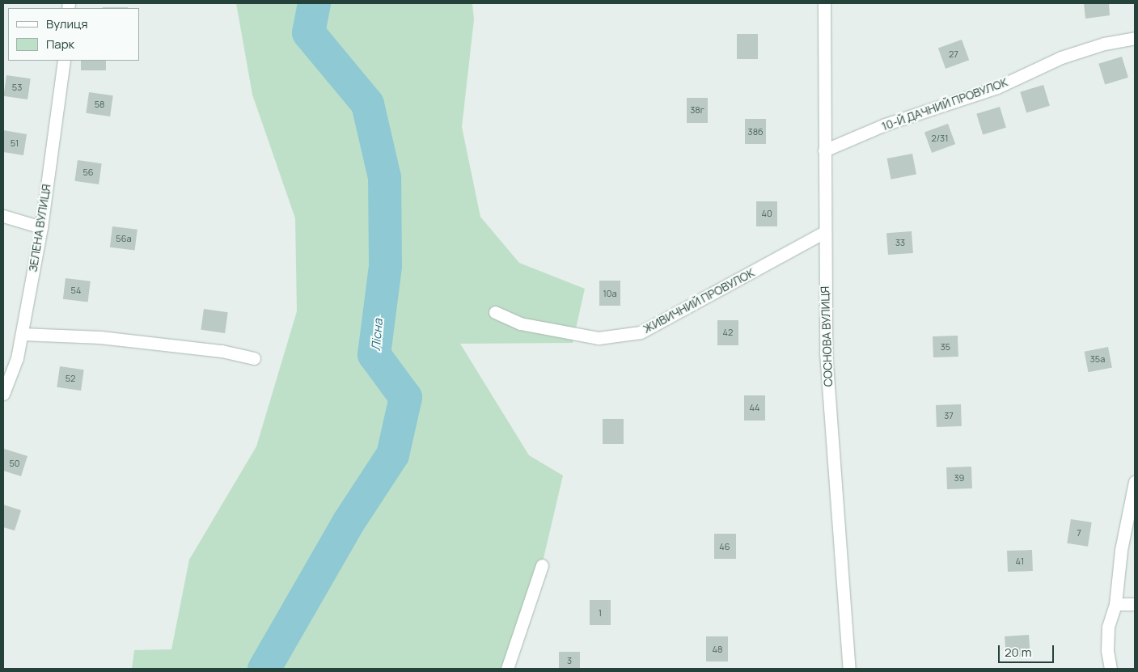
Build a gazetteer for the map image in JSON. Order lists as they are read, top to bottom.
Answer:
{
  "streets": {
    "street": [
      "10-Й ДАЧНИЙ ПРОВУЛОК",
      "ЗЕЛЕНА ВУЛИЦЯ",
      "ЖИВИЧНИЙ ПРОВУЛОК",
      "СОСНОВА ВУЛИЦЯ"
    ]
  },
  "crossings": [
    ["10-Й ДАЧНИЙ ПРОВУЛОК", "СОСНОВА ВУЛИЦЯ"],
    ["ЖИВИЧНИЙ ПРОВУЛОК", "СОСНОВА ВУЛИЦЯ"]
  ],
  "water": ["Лісна"],
  "house_numbers": [
    "27",
    "53",
    "58",
    "38г",
    "38б",
    "2/31",
    "51",
    "56",
    "40",
    "56а",
    "33",
    "54",
    "10а",
    "42",
    "35",
    "35а",
    "52",
    "44",
    "37",
    "50",
    "39",
    "7",
    "46",
    "41",
    "1",
    "48",
    "3"
  ],
  "legend": ["Вулиця", "Парк"],
  "scale_bar": "20 m"
}
